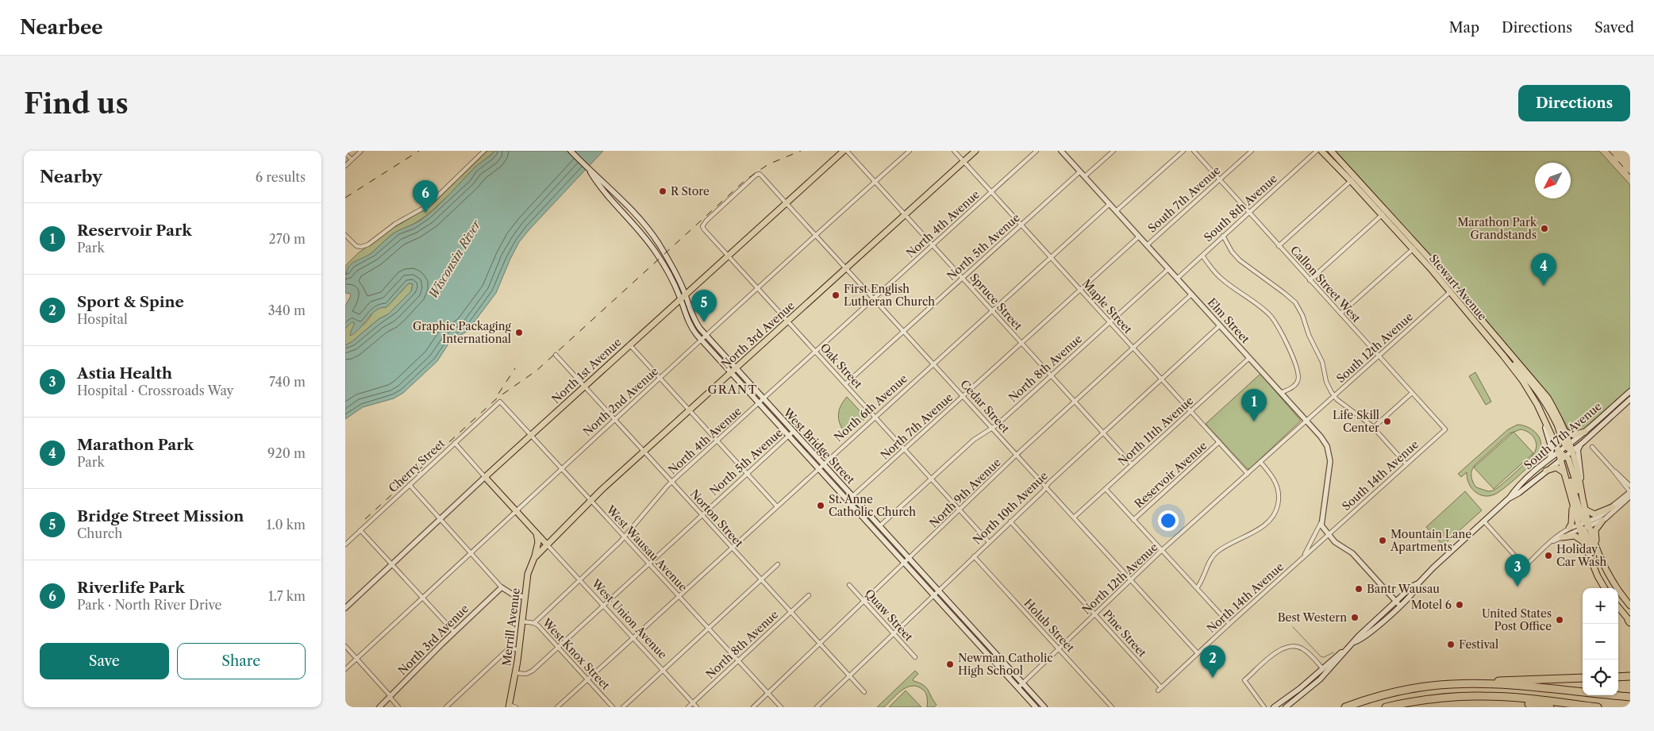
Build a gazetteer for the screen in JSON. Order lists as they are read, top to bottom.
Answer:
{
  "streets": {
    "main road": [
      "Stewart Avenue",
      "North 3rd Avenue",
      "North 1st Avenue",
      "South 17th Avenue",
      "West Bridge Street",
      "Merrill Avenue"
    ],
    "street": [
      "South 7th Avenue",
      "South 8th Avenue",
      "North 4th Avenue",
      "North 5th Avenue",
      "Callon Street West",
      "Spruce Street",
      "Maple Street",
      "Elm Street",
      "South 12th Avenue",
      "Oak Street",
      "North 8th Avenue",
      "North 2nd Avenue",
      "Cedar Street",
      "North 6th Avenue",
      "North 7th Avenue",
      "North 11th Avenue",
      "Cherry Street",
      "Reservoir Avenue",
      "South 14th Avenue",
      "North 9th Avenue",
      "North 10th Avenue",
      "Norton Street",
      "West Wausau Avenue",
      "North 12th Avenue",
      "North 14th Avenue",
      "Quaw Street",
      "West Union Avenue",
      "Holub Street",
      "Pine Street",
      "West Knox Street"
    ]
  },
  "crossings": [
    ["South 7th Avenue", "Callon Street West"],
    ["South 7th Avenue", "Elm Street"],
    ["South 8th Avenue", "Callon Street West"],
    ["South 8th Avenue", "Elm Street"],
    ["North 4th Avenue", "Spruce Street"],
    ["North 4th Avenue", "Maple Street"],
    ["North 4th Avenue", "Oak Street"],
    ["North 4th Avenue", "Cedar Street"],
    ["North 4th Avenue", "West Bridge Street"],
    ["North 4th Avenue", "Norton Street"],
    ["North 4th Avenue", "West Wausau Avenue"],
    ["North 4th Avenue", "West Union Avenue"],
    ["North 4th Avenue", "West Knox Street"],
    ["North 5th Avenue", "Spruce Street"],
    ["North 5th Avenue", "Maple Street"],
    ["North 5th Avenue", "Elm Street"],
    ["North 5th Avenue", "Oak Street"],
    ["North 5th Avenue", "Cedar Street"],
    ["North 5th Avenue", "West Bridge Street"],
    ["North 5th Avenue", "Norton Street"],
    ["North 5th Avenue", "West Wausau Avenue"],
    ["North 5th Avenue", "West Union Avenue"],
    ["North 5th Avenue", "Merrill Avenue"],
    ["North 5th Avenue", "West Knox Street"],
    ["Callon Street West", "South 12th Avenue"],
    ["Callon Street West", "South 14th Avenue"],
    ["Stewart Avenue", "South 12th Avenue"],
    ["Stewart Avenue", "South 17th Avenue"],
    ["Spruce Street", "North 3rd Avenue"],
    ["Spruce Street", "North 8th Avenue"],
    ["Spruce Street", "North 2nd Avenue"],
    ["Spruce Street", "North 6th Avenue"],
    ["Spruce Street", "North 7th Avenue"],
    ["Spruce Street", "North 11th Avenue"],
    ["Spruce Street", "North 9th Avenue"],
    ["Spruce Street", "North 10th Avenue"],
    ["Maple Street", "North 3rd Avenue"],
    ["Maple Street", "North 8th Avenue"],
    ["Maple Street", "North 6th Avenue"],
    ["Maple Street", "North 7th Avenue"],
    ["Maple Street", "North 11th Avenue"],
    ["Maple Street", "Reservoir Avenue"],
    ["Maple Street", "North 9th Avenue"],
    ["Maple Street", "North 10th Avenue"],
    ["Maple Street", "North 12th Avenue"],
    ["Elm Street", "South 12th Avenue"],
    ["Elm Street", "North 8th Avenue"],
    ["Elm Street", "North 6th Avenue"],
    ["Elm Street", "North 7th Avenue"],
    ["Elm Street", "North 11th Avenue"],
    ["Elm Street", "North 9th Avenue"],
    ["Elm Street", "North 10th Avenue"],
    ["Elm Street", "North 12th Avenue"],
    ["Elm Street", "North 14th Avenue"],
    ["North 3rd Avenue", "Oak Street"],
    ["North 3rd Avenue", "Cedar Street"],
    ["North 3rd Avenue", "West Bridge Street"],
    ["North 3rd Avenue", "Norton Street"],
    ["North 3rd Avenue", "West Wausau Avenue"],
    ["North 3rd Avenue", "West Union Avenue"],
    ["North 3rd Avenue", "Merrill Avenue"],
    ["South 12th Avenue", "North 12th Avenue"],
    ["Oak Street", "North 8th Avenue"],
    ["Oak Street", "North 1st Avenue"],
    ["Oak Street", "North 2nd Avenue"],
    ["Oak Street", "Cedar Street"],
    ["Oak Street", "North 6th Avenue"],
    ["Oak Street", "North 7th Avenue"],
    ["Oak Street", "North 9th Avenue"],
    ["Oak Street", "North 10th Avenue"],
    ["North 8th Avenue", "Cedar Street"],
    ["North 8th Avenue", "West Bridge Street"],
    ["North 8th Avenue", "Norton Street"],
    ["North 8th Avenue", "West Wausau Avenue"],
    ["North 8th Avenue", "West Union Avenue"],
    ["North 1st Avenue", "Cedar Street"],
    ["North 1st Avenue", "West Bridge Street"],
    ["North 1st Avenue", "Norton Street"],
    ["North 1st Avenue", "West Wausau Avenue"],
    ["North 2nd Avenue", "Cedar Street"],
    ["North 2nd Avenue", "West Bridge Street"],
    ["North 2nd Avenue", "Norton Street"],
    ["North 2nd Avenue", "West Wausau Avenue"],
    ["Cedar Street", "North 6th Avenue"],
    ["Cedar Street", "North 7th Avenue"],
    ["Cedar Street", "North 11th Avenue"],
    ["Cedar Street", "North 9th Avenue"],
    ["Cedar Street", "North 10th Avenue"],
    ["Cedar Street", "North 12th Avenue"],
    ["Cedar Street", "North 14th Avenue"],
    ["North 6th Avenue", "West Bridge Street"],
    ["North 6th Avenue", "Norton Street"],
    ["North 6th Avenue", "West Wausau Avenue"],
    ["North 6th Avenue", "West Union Avenue"],
    ["North 6th Avenue", "West Knox Street"],
    ["North 7th Avenue", "West Bridge Street"],
    ["West Bridge Street", "North 9th Avenue"],
    ["West Bridge Street", "North 10th Avenue"],
    ["West Bridge Street", "North 12th Avenue"],
    ["Cherry Street", "West Wausau Avenue"],
    ["South 14th Avenue", "North 14th Avenue"],
    ["North 9th Avenue", "Norton Street"],
    ["North 9th Avenue", "West Wausau Avenue"],
    ["North 9th Avenue", "Quaw Street"],
    ["North 10th Avenue", "Norton Street"],
    ["North 10th Avenue", "Quaw Street"],
    ["North 10th Avenue", "Holub Street"],
    ["North 10th Avenue", "Pine Street"],
    ["North 12th Avenue", "Holub Street"],
    ["North 12th Avenue", "Pine Street"],
    ["North 14th Avenue", "Pine Street"],
    ["Merrill Avenue", "West Knox Street"]
  ],
  "districts": ["GRANT"],
  "water": ["Wisconsin River"],
  "places": [
    "R Store",
    "Marathon Park Grandstands",
    "First English Lutheran Church",
    "Graphic Packaging International",
    "Life Skill Center",
    "St. Anne Catholic Church",
    "Mountain Lane Apartments",
    "Holiday Car Wash",
    "Bantr Wausau",
    "Motel 6",
    "Best Western",
    "United States Post Office",
    "Festival",
    "Newman Catholic High School"
  ],
  "north": "bottom left",
  "page": {
    "header": "Nearbee",
    "nav": ["Map", "Directions", "Saved"],
    "buttons": [
      "Directions",
      ["Save", "Share"]
    ],
    "title": "Find us",
    "heading": ["Nearby", "6 results"],
    "pins": [
      "6",
      "4",
      "5",
      "1",
      "3",
      "2"
    ],
    "list": [
      {
        "mark": "1",
        "name": "Reservoir Park",
        "note": "Park",
        "value": "270 m"
      },
      {
        "mark": "2",
        "name": "Sport & Spine",
        "note": "Hospital",
        "value": "340 m"
      },
      {
        "mark": "3",
        "name": "Astia Health",
        "note": "Hospital · Crossroads Way",
        "value": "740 m"
      },
      {
        "mark": "4",
        "name": "Marathon Park",
        "note": "Park",
        "value": "920 m"
      },
      {
        "mark": "5",
        "name": "Bridge Street Mission",
        "note": "Church",
        "value": "1.0 km"
      },
      {
        "mark": "6",
        "name": "Riverlife Park",
        "note": "Park · North River Drive",
        "value": "1.7 km"
      }
    ],
    "map_buttons": ["+", "−"]
  }
}
